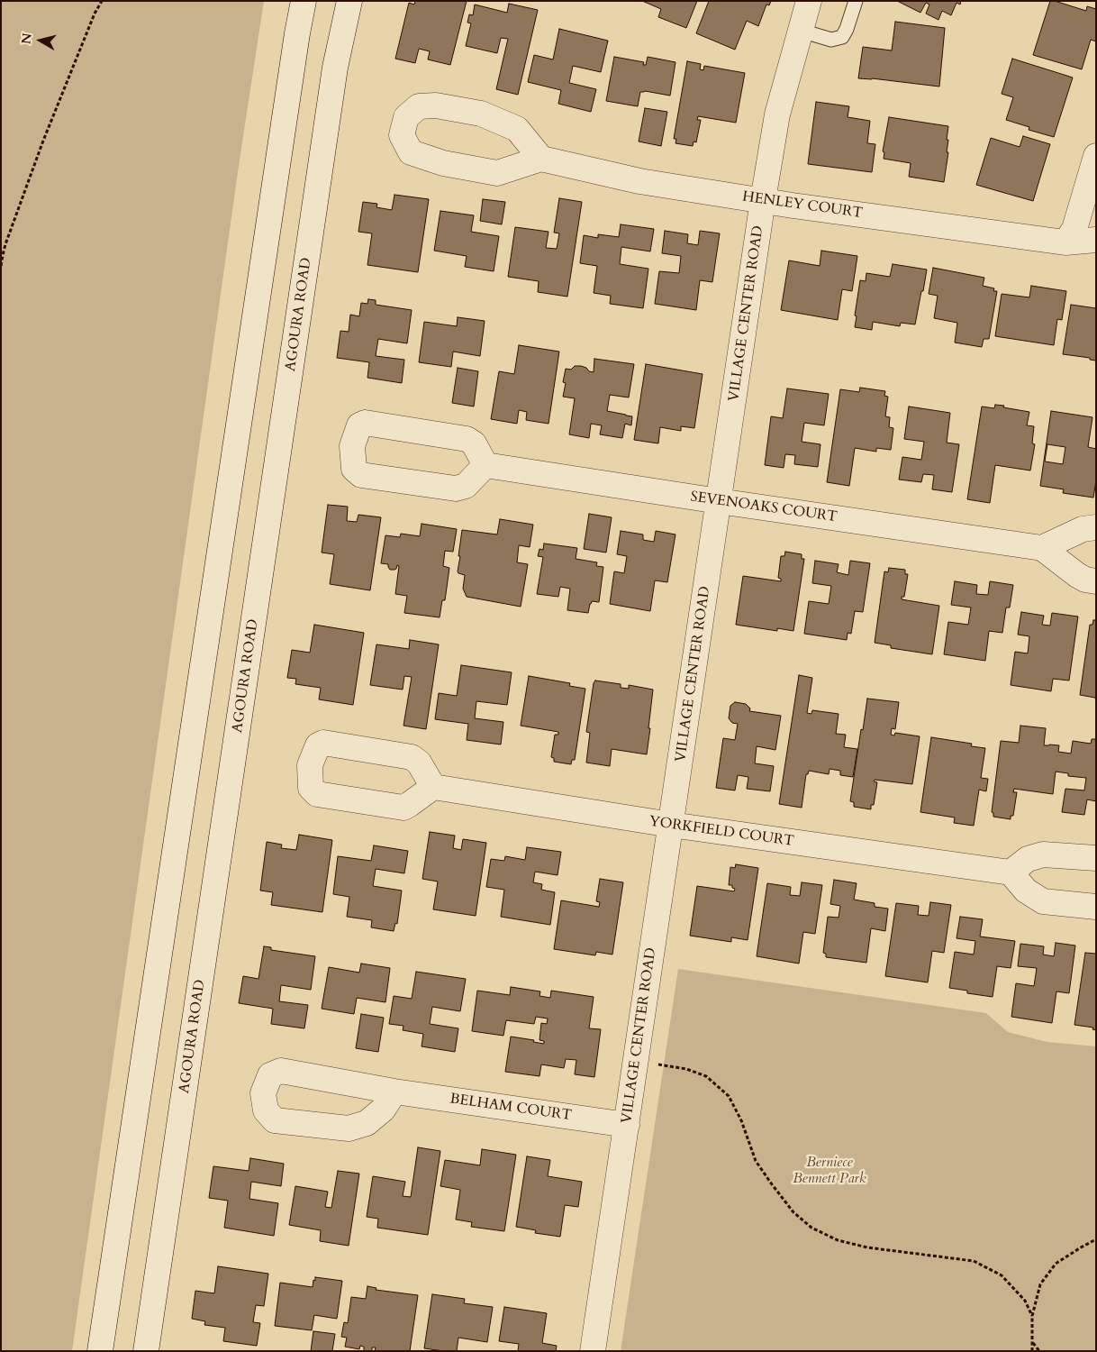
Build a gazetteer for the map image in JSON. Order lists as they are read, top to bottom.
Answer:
{
  "streets": {
    "street": [
      "HENLEY COURT",
      "VILLAGE CENTER ROAD",
      "AGOURA ROAD",
      "SEVENOAKS COURT",
      "YORKFIELD COURT",
      "BELHAM COURT"
    ]
  },
  "crossings": [
    ["HENLEY COURT", "VILLAGE CENTER ROAD"],
    ["VILLAGE CENTER ROAD", "SEVENOAKS COURT"],
    ["VILLAGE CENTER ROAD", "YORKFIELD COURT"],
    ["VILLAGE CENTER ROAD", "BELHAM COURT"]
  ],
  "parks": ["Berniece Bennett Park"],
  "north": "left"
}
